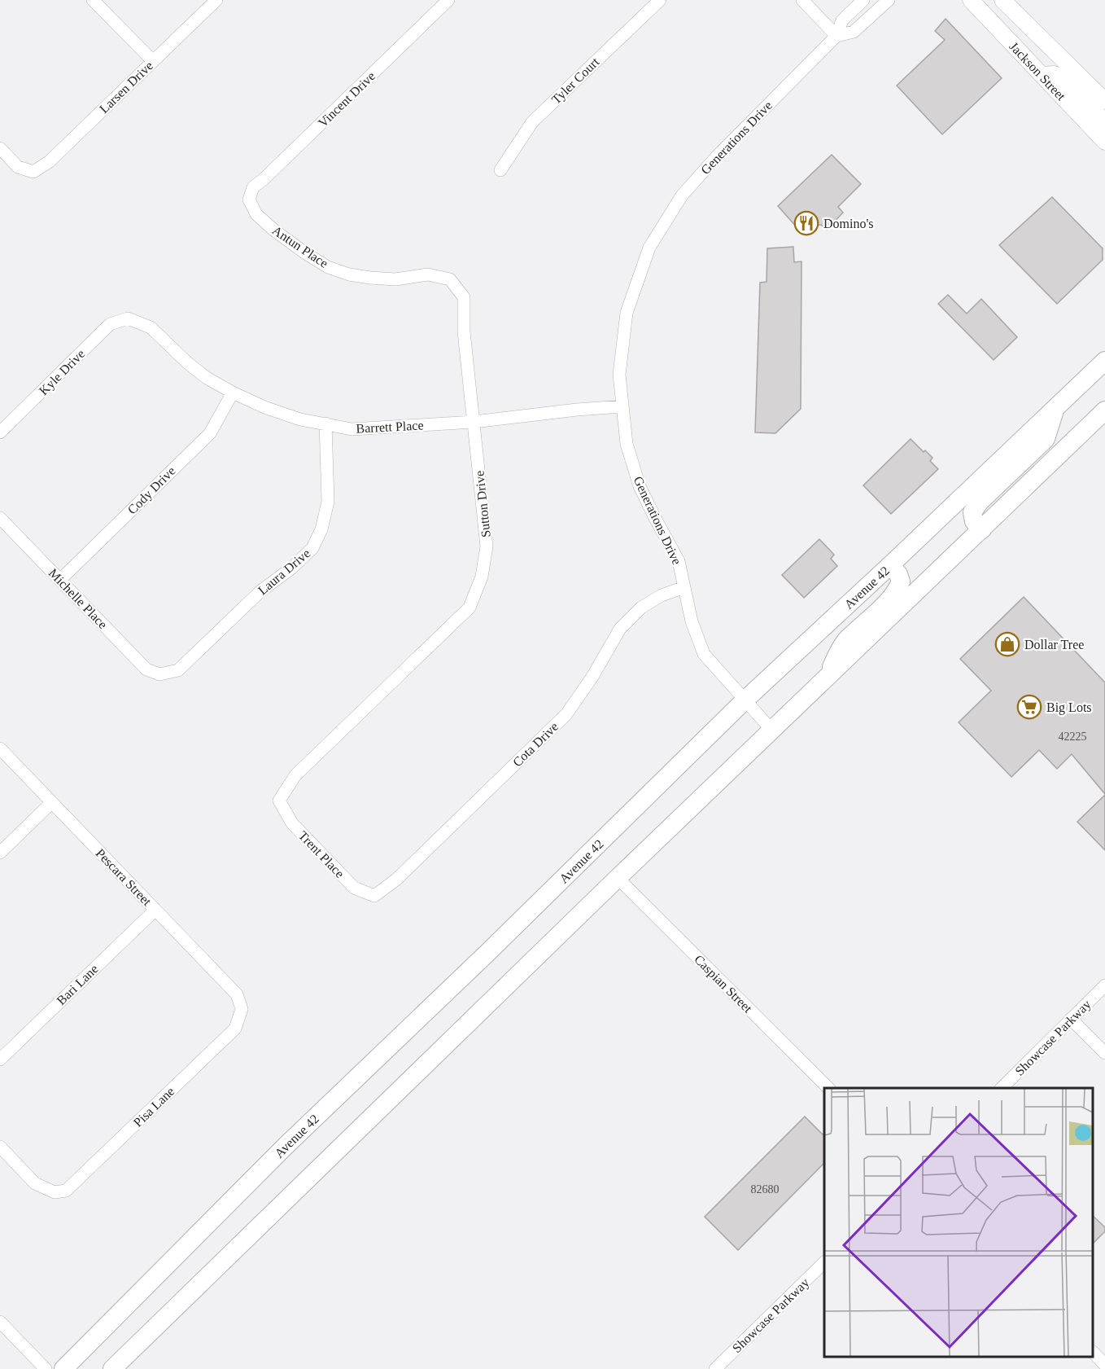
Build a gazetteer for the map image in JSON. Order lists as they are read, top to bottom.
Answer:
{
  "streets": {
    "main road": ["Avenue 42"],
    "street": [
      "Jackson Street",
      "Tyler Court",
      "Larsen Drive",
      "Vincent Drive",
      "Generations Drive",
      "Antun Place",
      "Kyle Drive",
      "Barrett Place",
      "Cody Drive",
      "Sutton Drive",
      "Laura Drive",
      "Michelle Place",
      "Cota Drive",
      "Trent Place",
      "Pescara Street",
      "Caspian Street",
      "Bari Lane",
      "Showcase Parkway",
      "Pisa Lane"
    ]
  },
  "crossings": [
    ["Vincent Drive", "Antun Place"],
    ["Generations Drive", "Barrett Place"],
    ["Generations Drive", "Avenue 42"],
    ["Generations Drive", "Cota Drive"],
    ["Antun Place", "Sutton Drive"],
    ["Kyle Drive", "Barrett Place"],
    ["Barrett Place", "Cody Drive"],
    ["Barrett Place", "Sutton Drive"],
    ["Barrett Place", "Laura Drive"],
    ["Cody Drive", "Michelle Place"],
    ["Sutton Drive", "Trent Place"],
    ["Laura Drive", "Michelle Place"],
    ["Cota Drive", "Trent Place"],
    ["Pescara Street", "Bari Lane"],
    ["Pescara Street", "Pisa Lane"]
  ],
  "places": {
    "restaurant": ["Domino's"],
    "shop": ["Dollar Tree"],
    "supermarket": ["Big Lots"]
  },
  "house_numbers": ["42225", "82680"]
}
